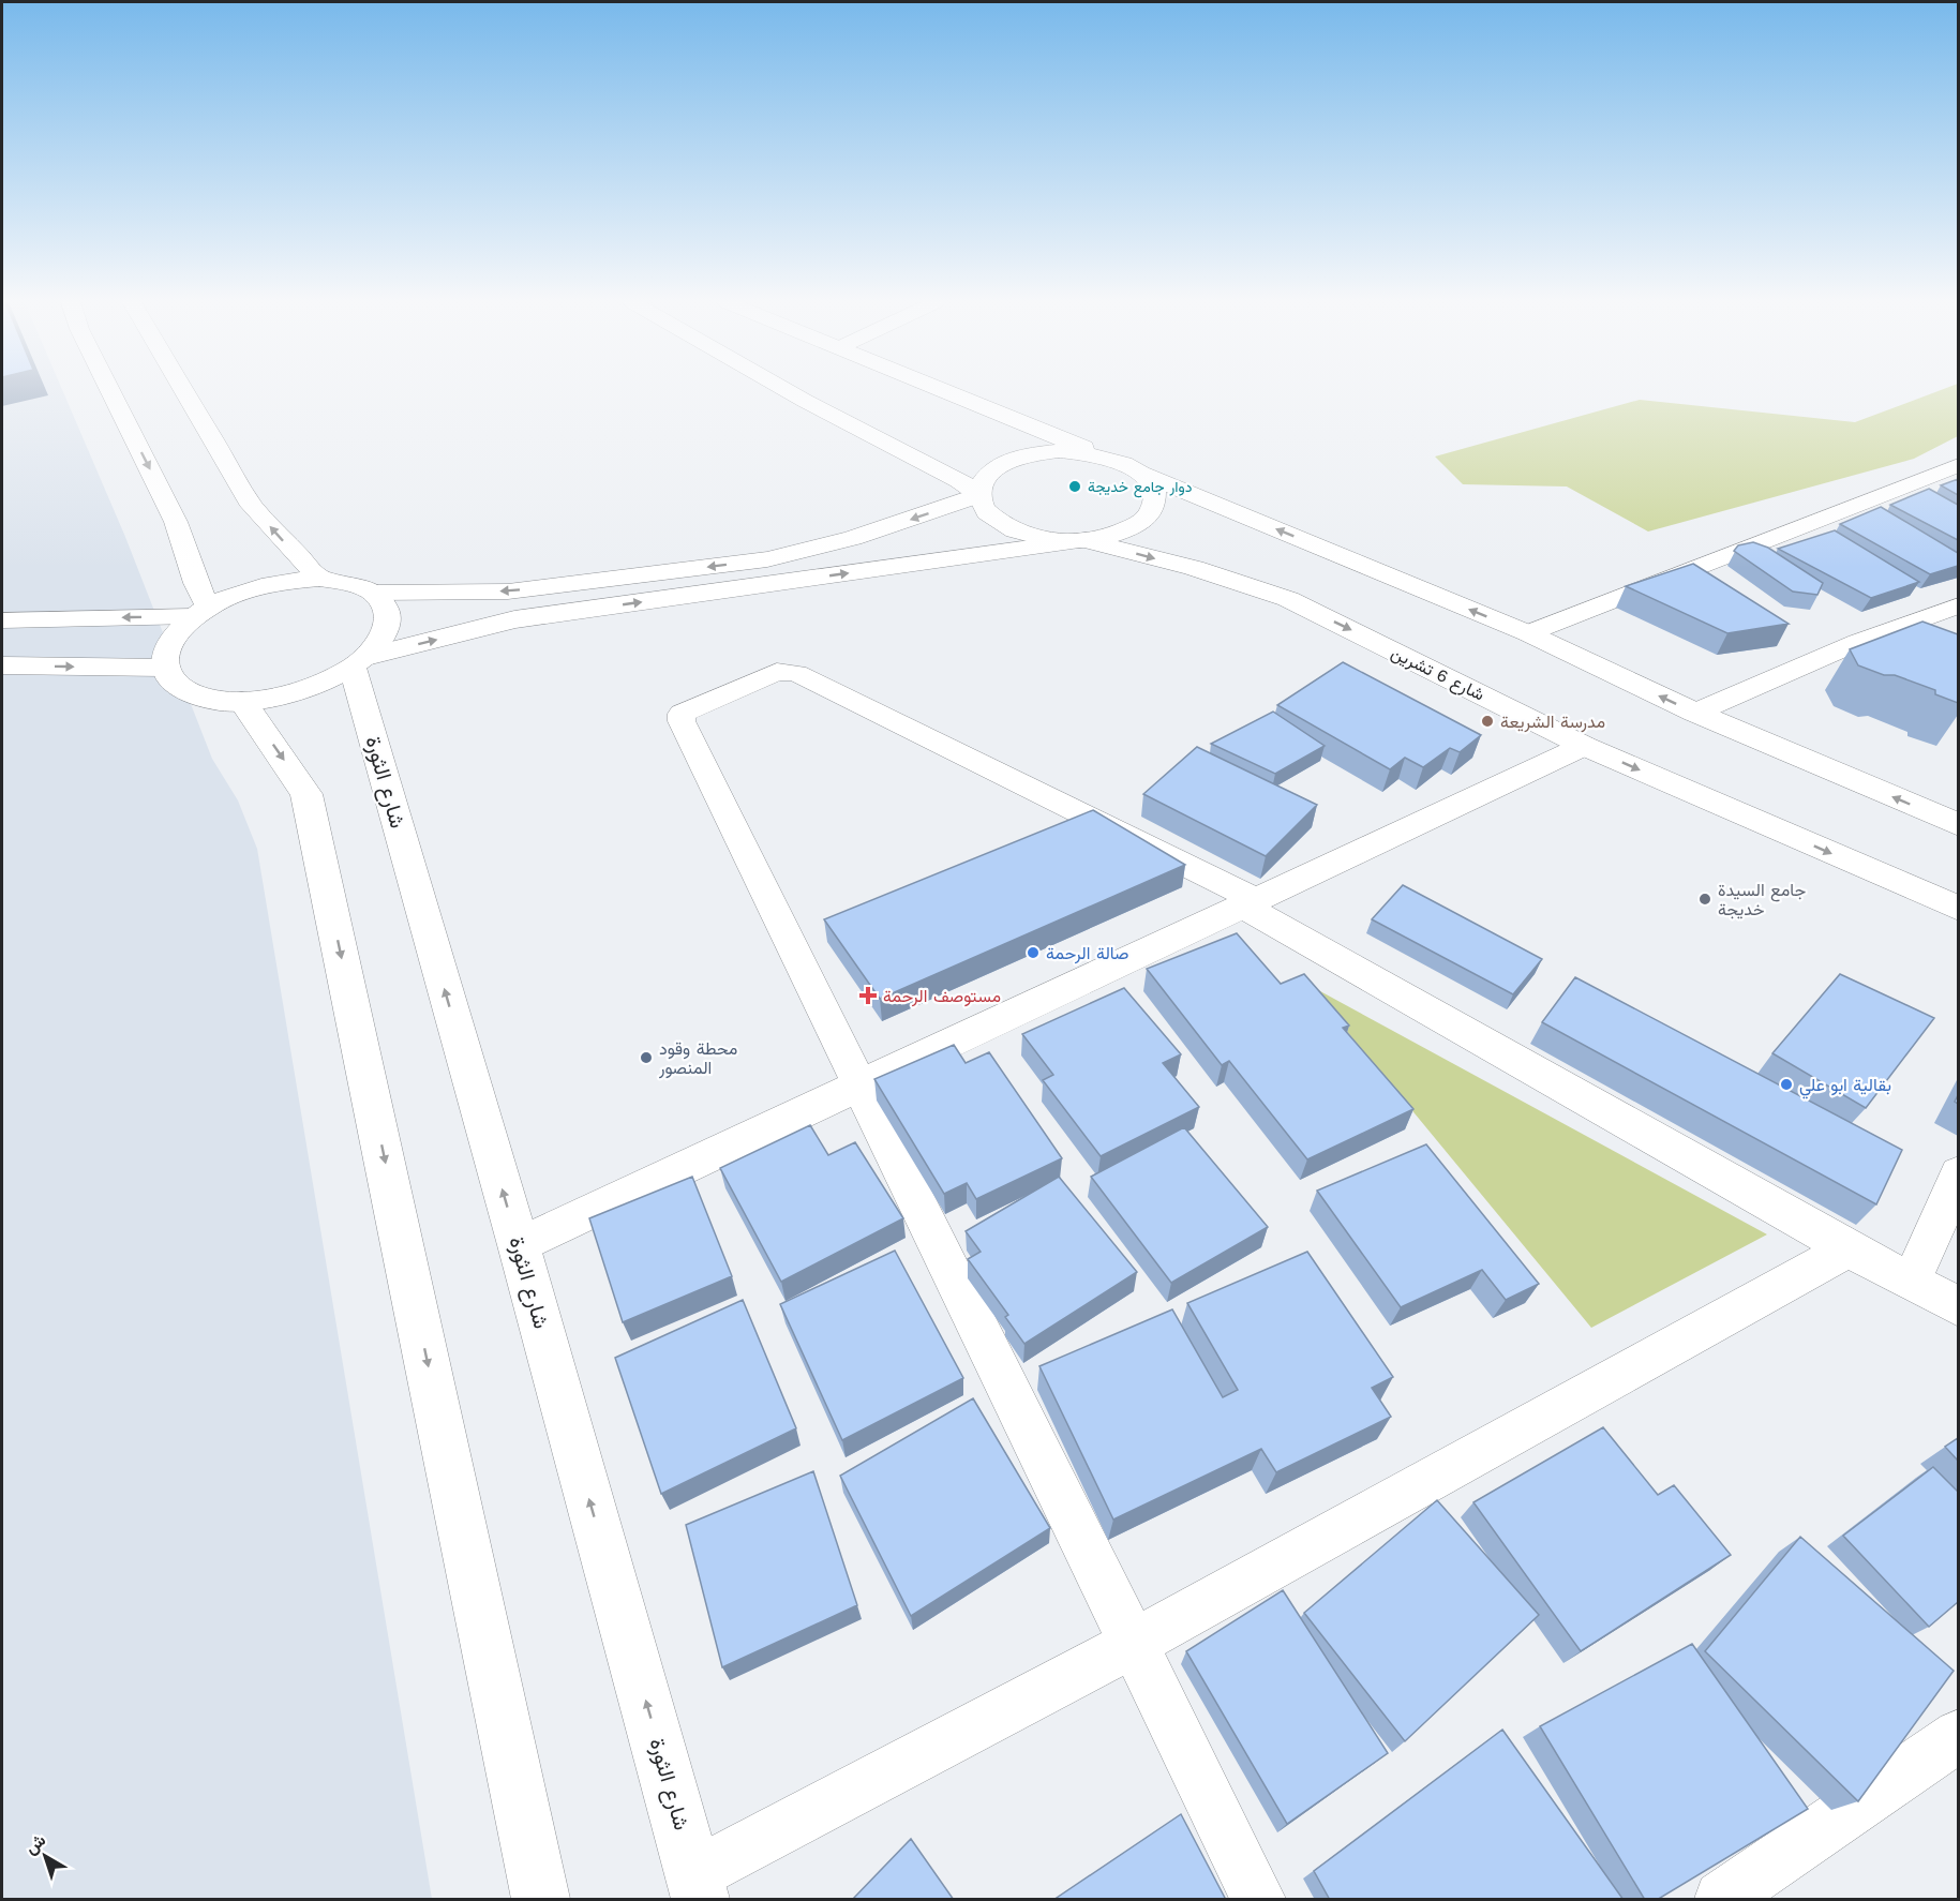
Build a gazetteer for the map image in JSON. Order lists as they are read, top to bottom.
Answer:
{
  "streets": {
    "main road": ["شارع 6 تشرين", "شارع الثورة"]
  },
  "places": {
    "other": [
      "دوار جامع خديجة",
      "مدرسة الشريعة",
      "جامع السيدة خديجة",
      "صالة الرحمة",
      "محطة وقود المنصور",
      "بقالية ابو علي"
    ],
    "health": ["مستوصف الرحمة"]
  },
  "north": "top left"
}
